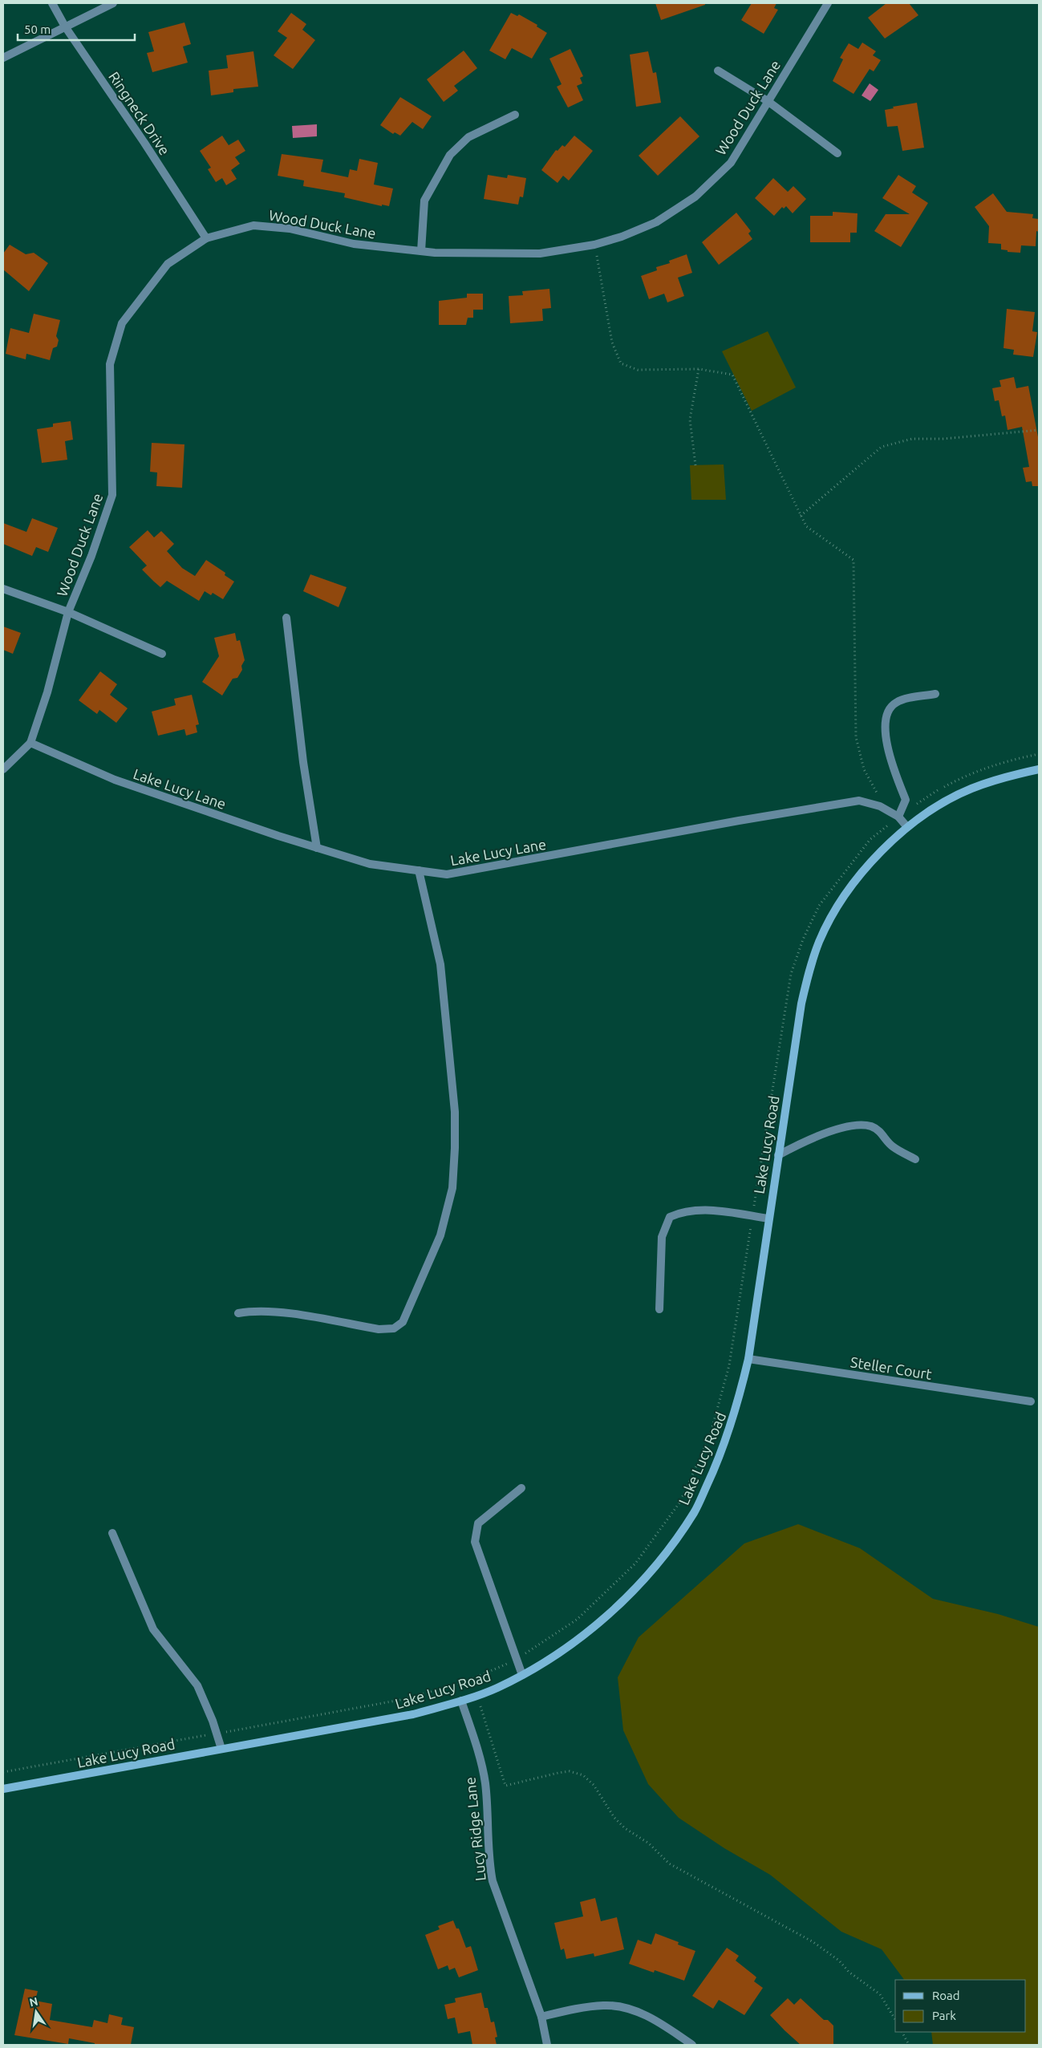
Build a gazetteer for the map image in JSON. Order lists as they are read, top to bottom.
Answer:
{
  "streets": {
    "street": [
      "Wood Duck Lane",
      "Ringneck Drive",
      "Lake Lucy Lane",
      "Lake Lucy Road",
      "Steller Court",
      "Lucy Ridge Lane"
    ]
  },
  "crossings": [
    ["Wood Duck Lane", "Ringneck Drive"],
    ["Wood Duck Lane", "Lake Lucy Lane"],
    ["Lake Lucy Lane", "Lake Lucy Road"],
    ["Lake Lucy Road", "Steller Court"],
    ["Lake Lucy Road", "Lucy Ridge Lane"]
  ],
  "legend": ["Road", "Park"],
  "scale_bar": "50 m",
  "north": "top"
}
